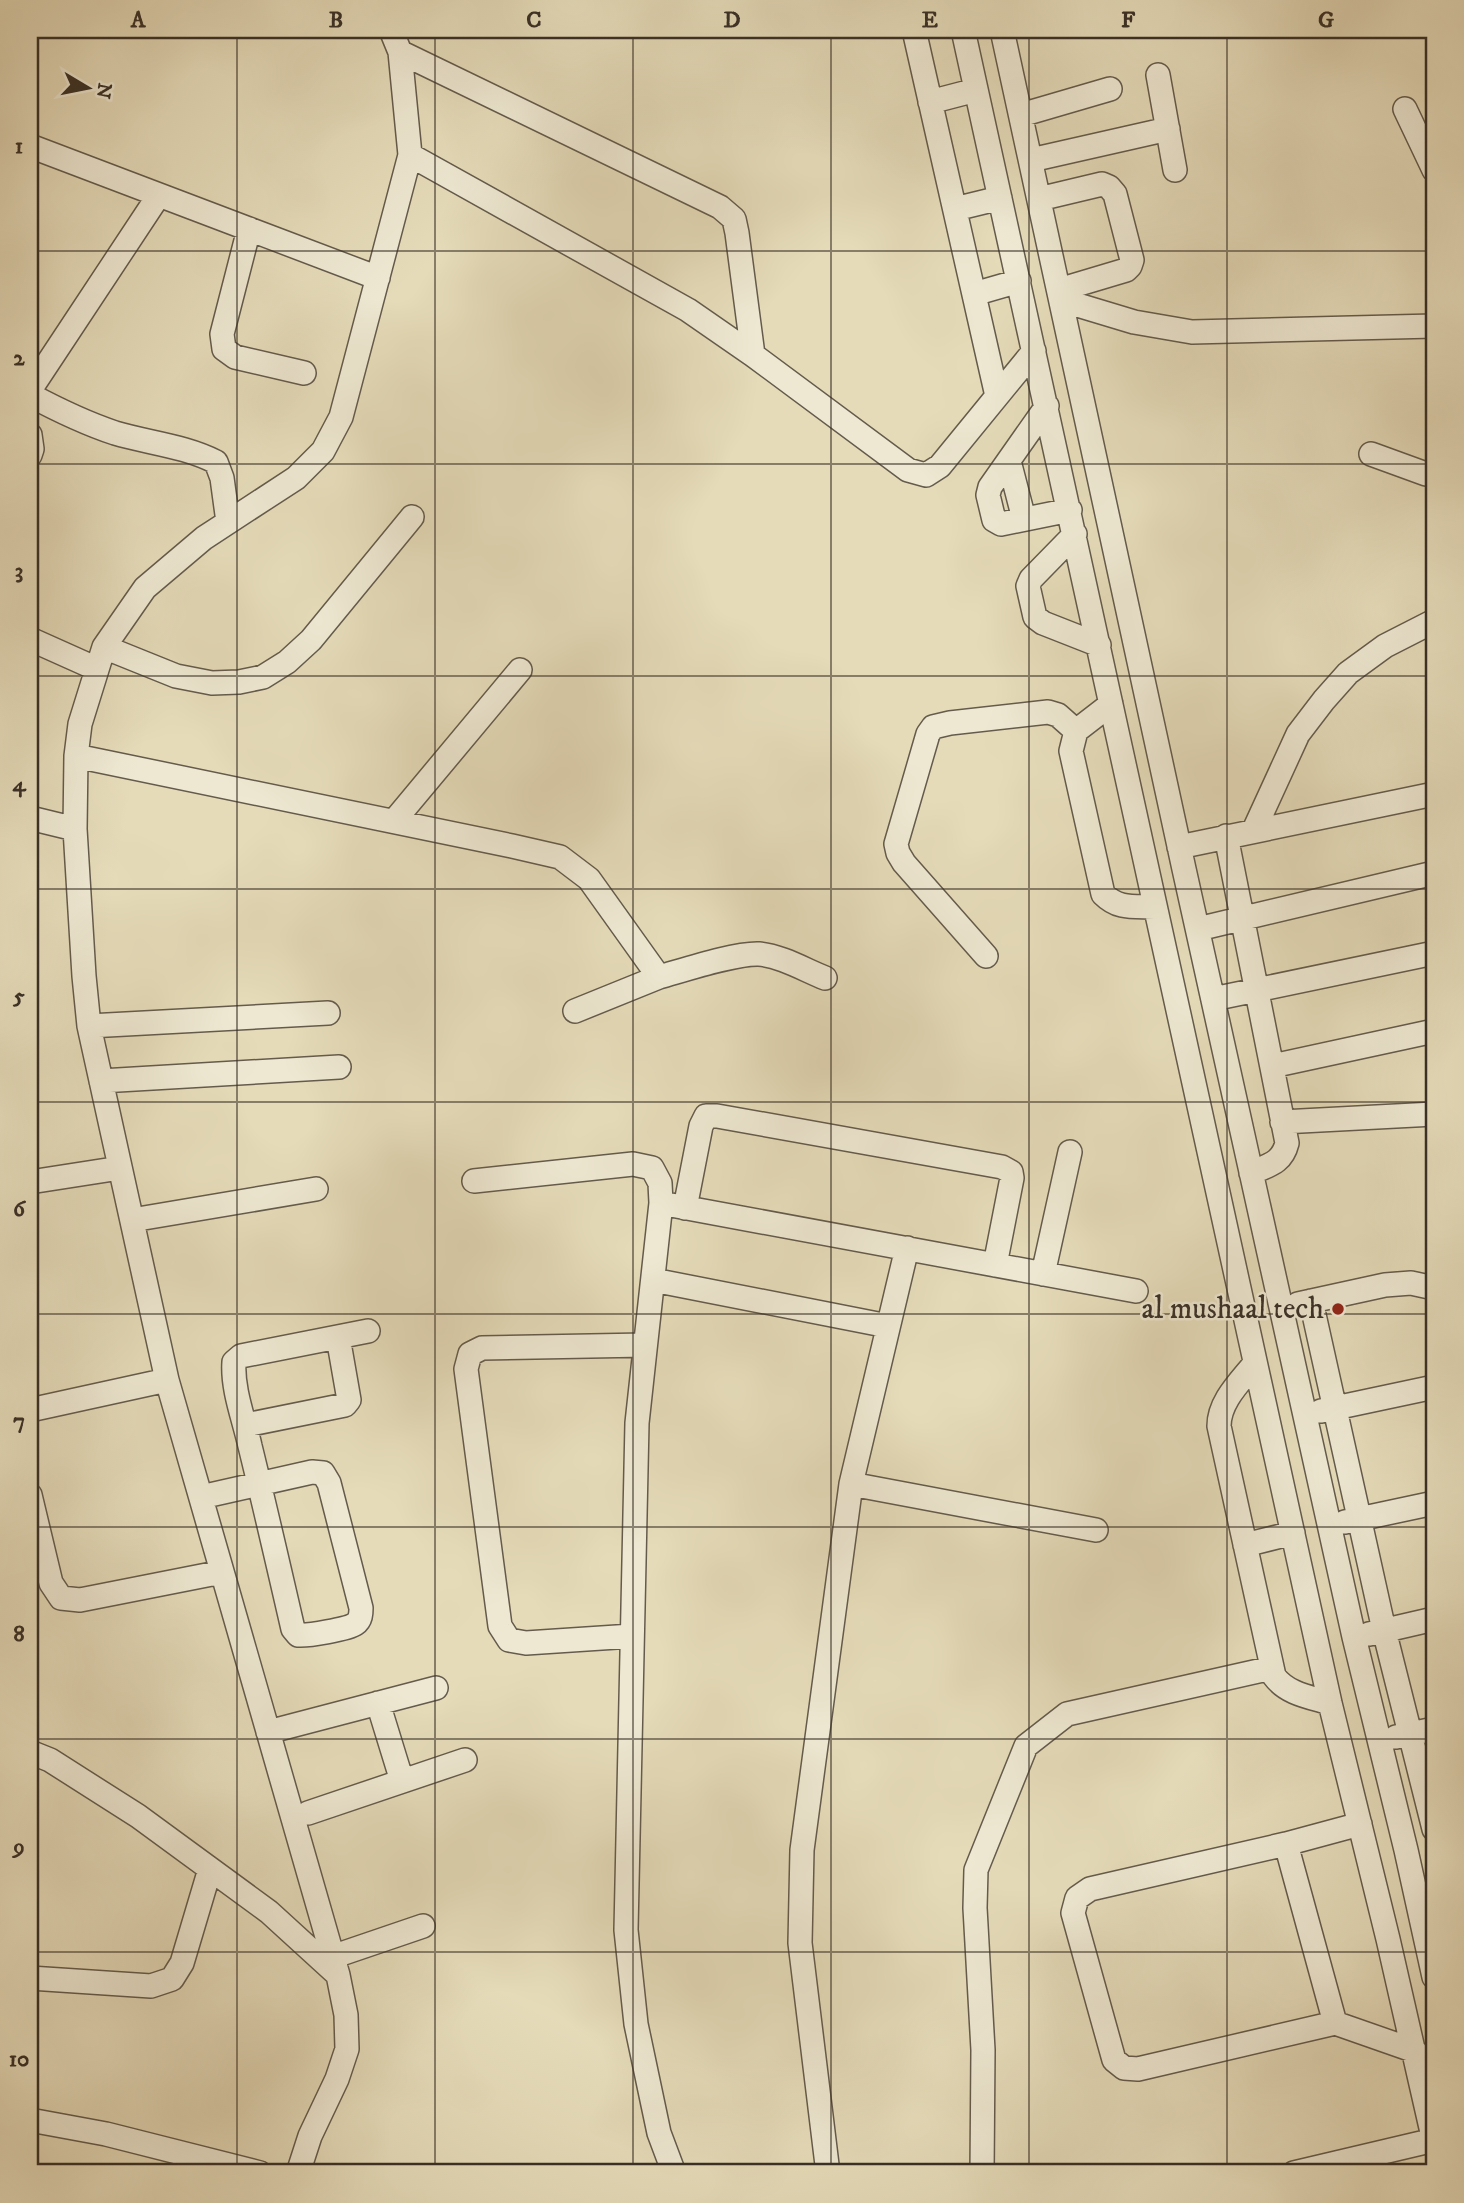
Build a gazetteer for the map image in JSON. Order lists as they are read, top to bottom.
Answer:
{
  "places": ["al mushaal tech"],
  "north": "right",
  "grid": {
    "columns": [
      "A",
      "B",
      "C",
      "D",
      "E",
      "F",
      "G"
    ],
    "rows": [
      "1",
      "2",
      "3",
      "4",
      "5",
      "6",
      "7",
      "8",
      "9",
      "10"
    ]
  }
}
